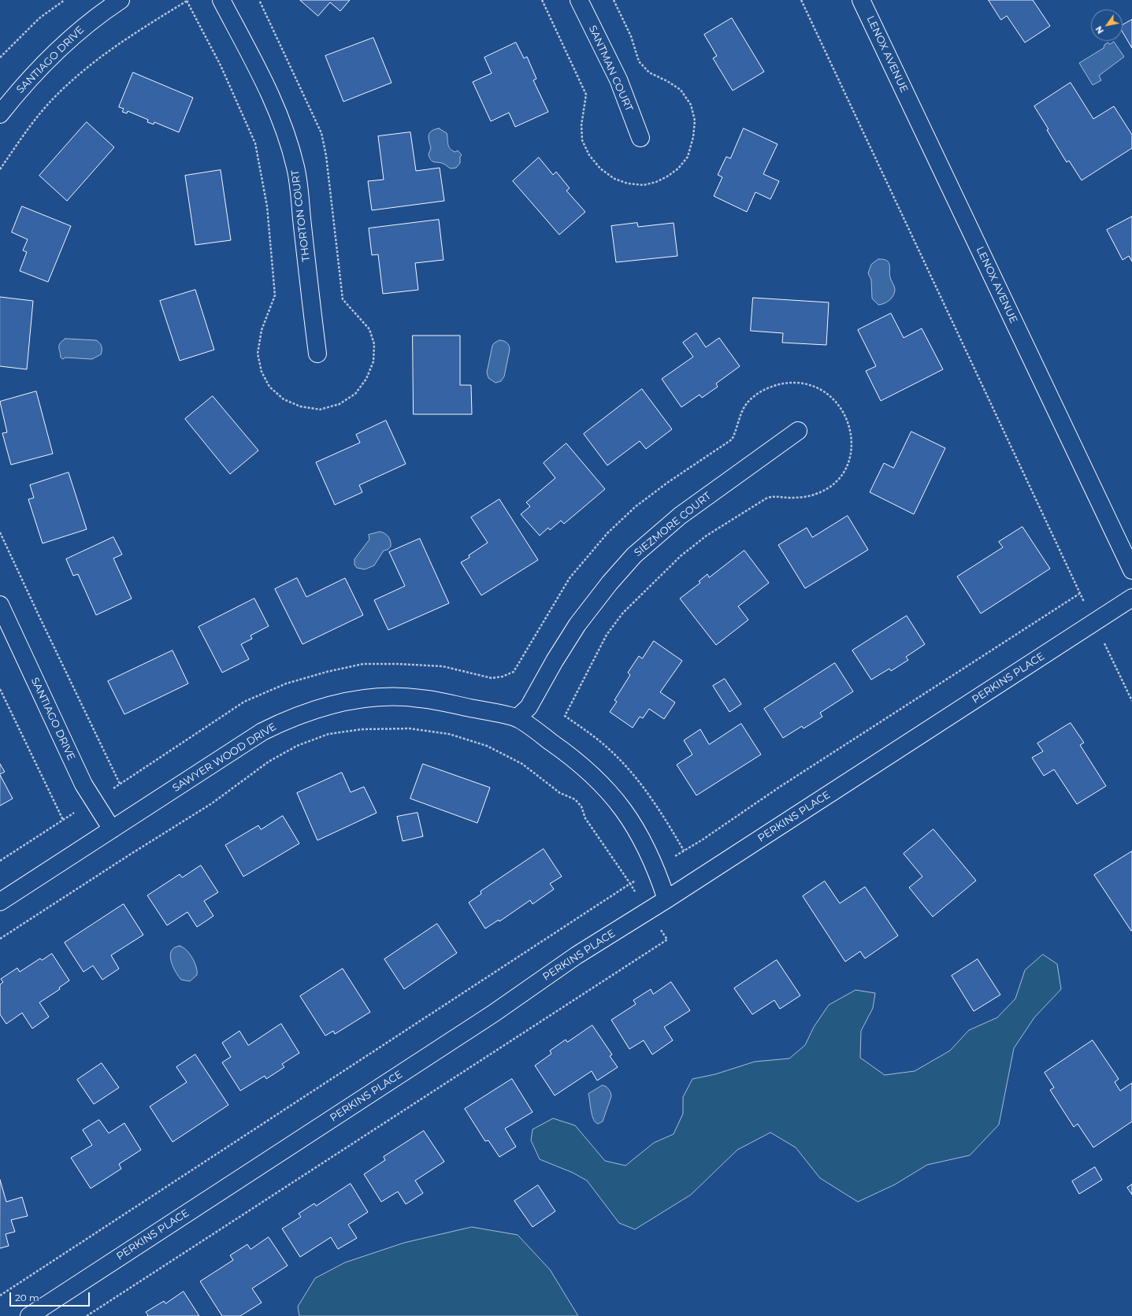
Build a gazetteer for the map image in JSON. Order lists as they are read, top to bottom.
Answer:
{
  "streets": {
    "street": [
      "LENOX AVENUE",
      "SANTIAGO DRIVE",
      "SANTMAN COURT",
      "THORTON COURT",
      "SIEZMORE COURT",
      "PERKINS PLACE",
      "SAWYER WOOD DRIVE"
    ]
  },
  "crossings": [
    ["SANTIAGO DRIVE", "SAWYER WOOD DRIVE"],
    ["SIEZMORE COURT", "SAWYER WOOD DRIVE"],
    ["PERKINS PLACE", "SAWYER WOOD DRIVE"]
  ],
  "scale_bar": "20 m",
  "north": "bottom left"
}
